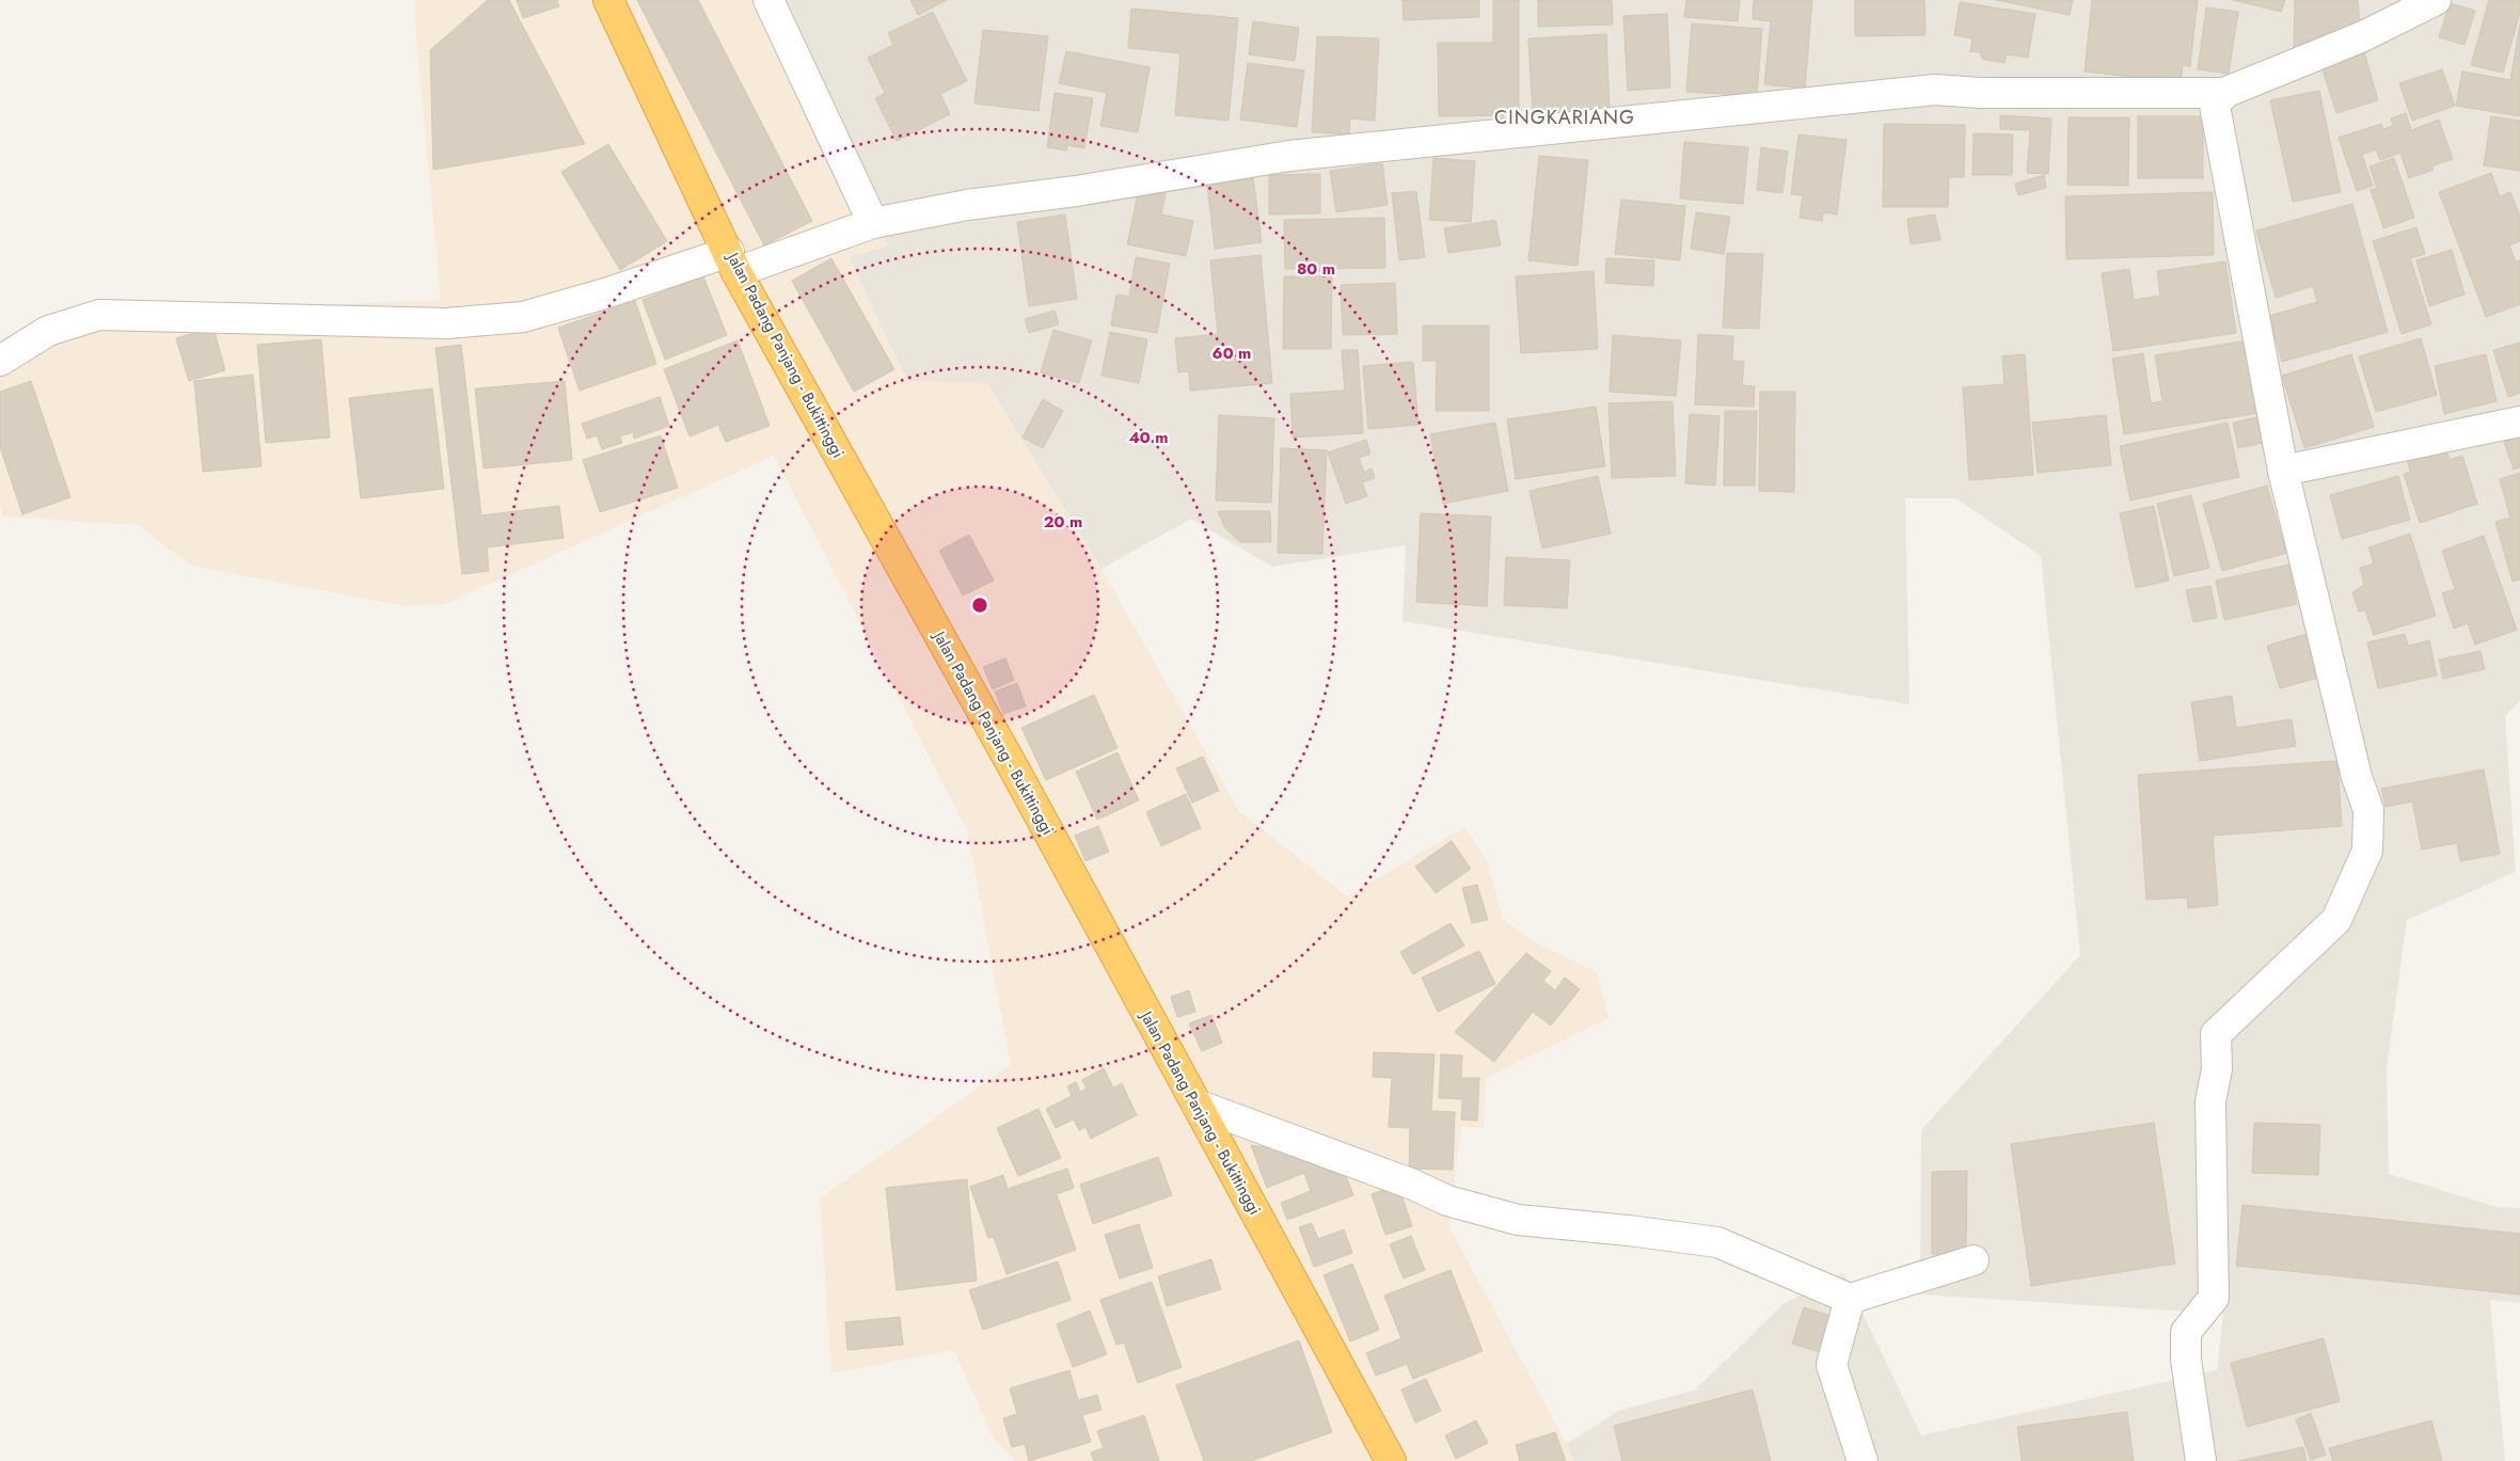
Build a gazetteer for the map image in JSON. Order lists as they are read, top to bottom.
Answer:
{
  "streets": {
    "highway": ["Jalan Padang Panjang - Bukittinggi"]
  },
  "districts": ["CINGKARIANG"],
  "rings": [
    "80 m",
    "60 m",
    "40 m",
    "20 m"
  ]
}
